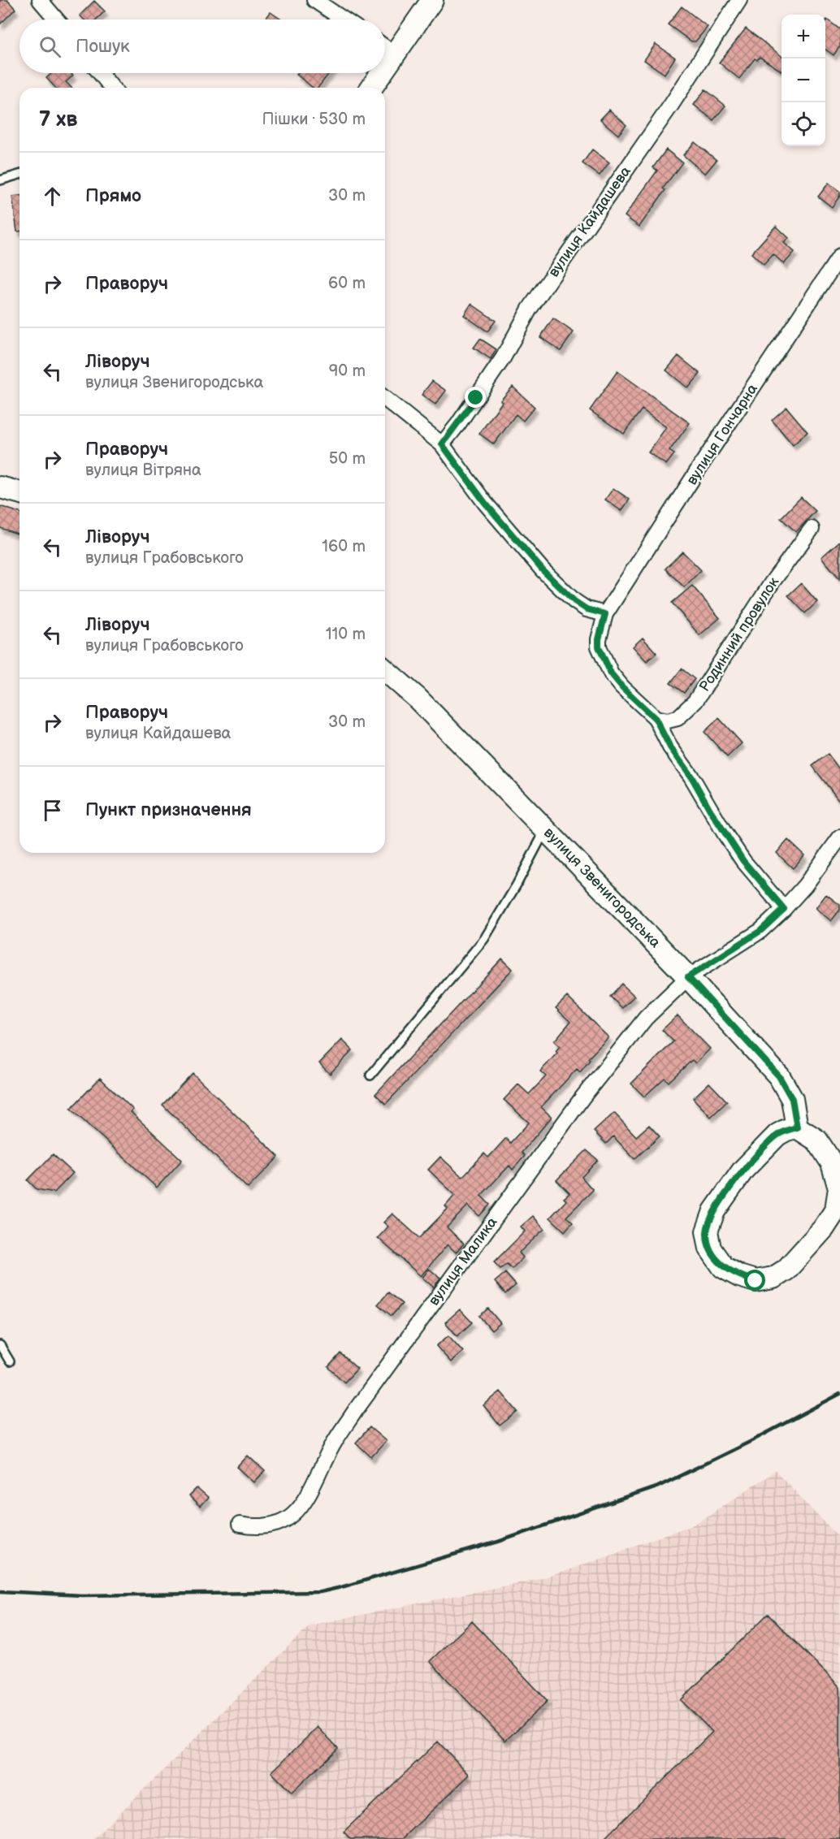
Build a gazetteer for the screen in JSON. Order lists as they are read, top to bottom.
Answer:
{
  "streets": {
    "street": [
      "вулиця Кайдашева",
      "вулиця Гончарна",
      "Родинний провулок",
      "вулиця Звенигородська",
      "вулиця Малика"
    ]
  },
  "crossings": [
    ["вулиця Гончарна", "Родинний провулок"],
    ["вулиця Гончарна", "вулиця Малика"],
    ["вулиця Звенигородська", "вулиця Малика"]
  ],
  "page": {
    "map_buttons": ["+", "−"],
    "search": "Пошук",
    "heading": ["7 хв", "Пішки · 530 m"],
    "list": [
      ["Прямо", "30 m"],
      ["Праворуч", "60 m"],
      ["Ліворуч", "вулиця Звенигородська", "90 m"],
      ["Праворуч", "вулиця Вітряна", "50 m"],
      ["Ліворуч", "вулиця Грабовського", "160 m"],
      ["Ліворуч", "вулиця Грабовського", "110 m"],
      ["Праворуч", "вулиця Кайдашева", "30 m"],
      "Пункт призначення"
    ]
  }
}
